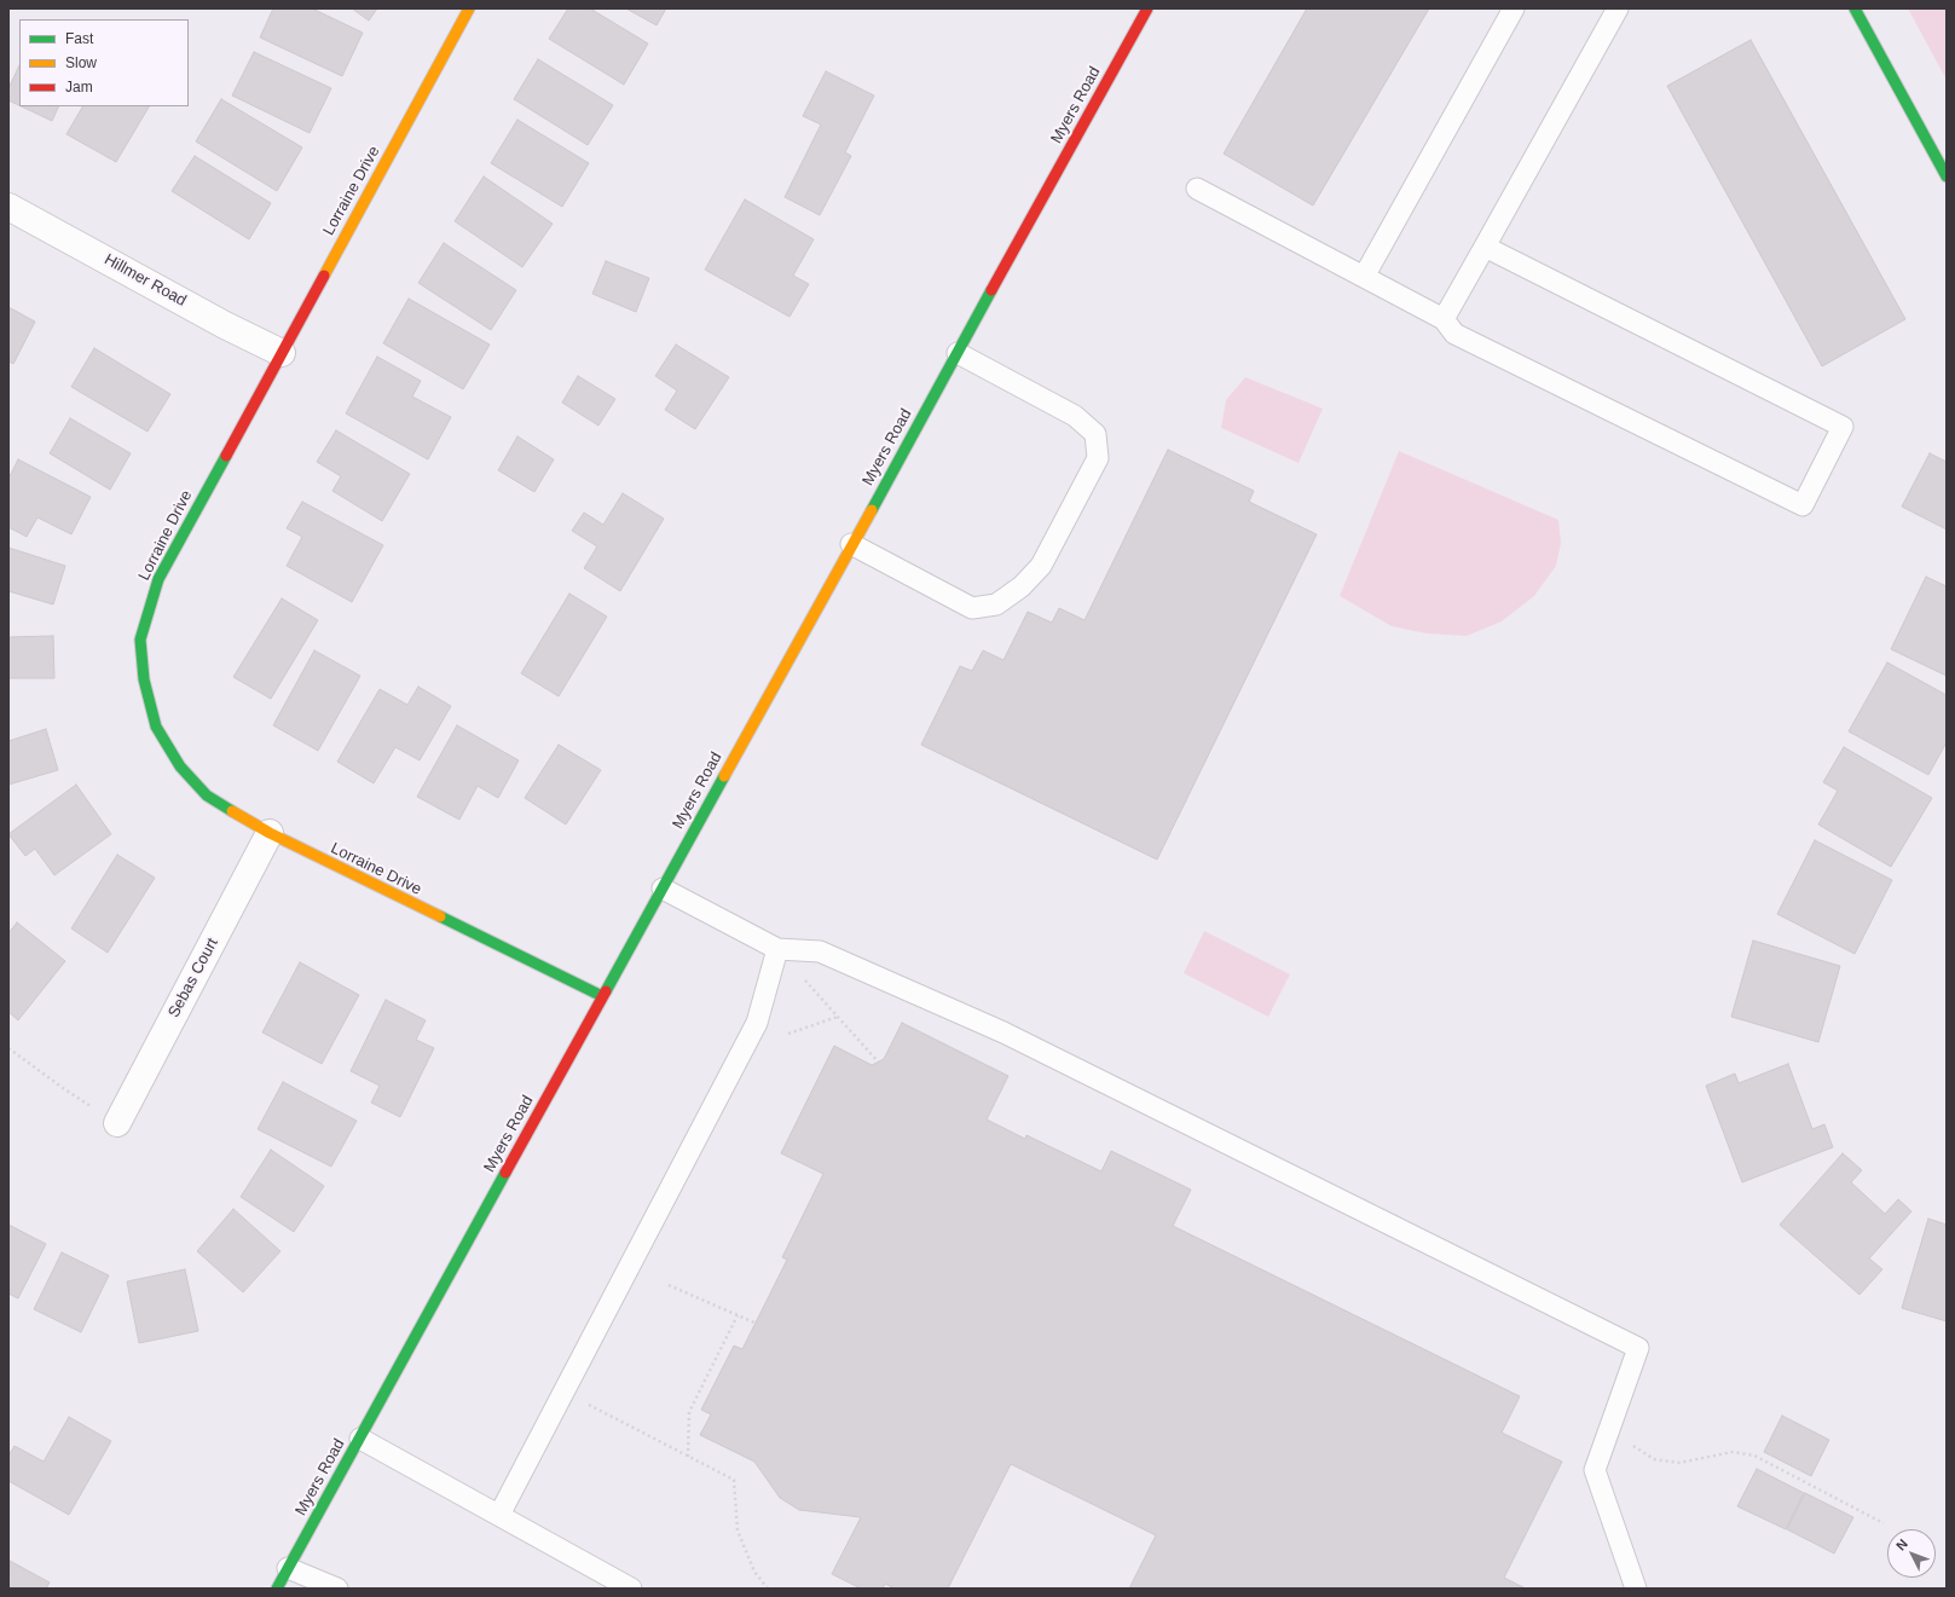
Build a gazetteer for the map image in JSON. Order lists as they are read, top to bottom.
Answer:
{
  "streets": {
    "main road": ["Myers Road", "Lorraine Drive"],
    "street": ["Hillmer Road", "Sebas Court"]
  },
  "crossings": [
    ["Myers Road", "Lorraine Drive"],
    ["Lorraine Drive", "Hillmer Road"],
    ["Lorraine Drive", "Sebas Court"]
  ],
  "legend": ["Fast", "Slow", "Jam"],
  "north": "top left"
}
